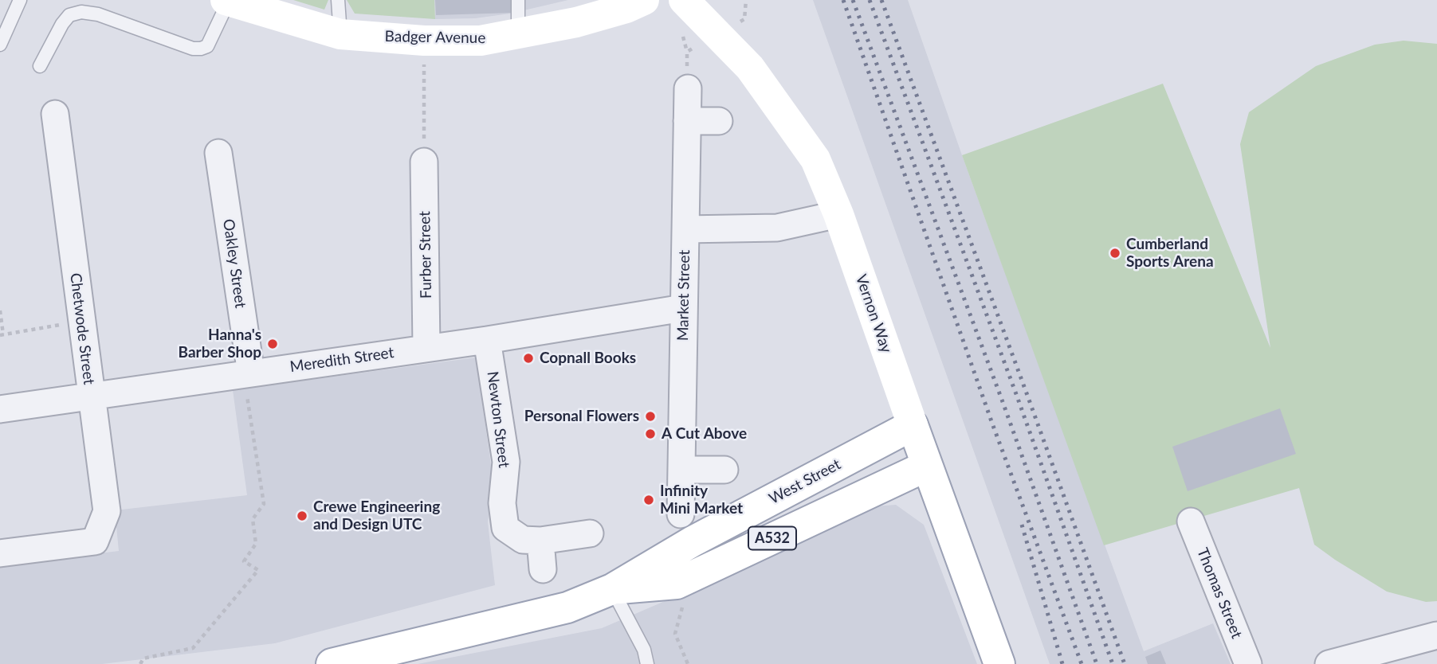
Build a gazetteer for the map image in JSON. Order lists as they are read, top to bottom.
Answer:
{
  "streets": {
    "main road": [
      "Badger Avenue",
      "Vernon Way",
      "West Street",
      "A532"
    ],
    "street": [
      "Furber Street",
      "Oakley Street",
      "Market Street",
      "Chetwode Street",
      "Meredith Street",
      "Newton Street",
      "Thomas Street"
    ]
  },
  "crossings": [
    ["Furber Street", "Meredith Street"],
    ["Oakley Street", "Meredith Street"],
    ["Market Street", "Meredith Street"],
    ["Vernon Way", "West Street"],
    ["Chetwode Street", "Meredith Street"],
    ["Meredith Street", "Newton Street"]
  ],
  "places": [
    "Cumberland Sports Arena",
    "Hanna's Barber Shop",
    "Copnall Books",
    "Personal Flowers",
    "A Cut Above",
    "Infinity Mini Market",
    "Crewe Engineering and Design UTC"
  ]
}
